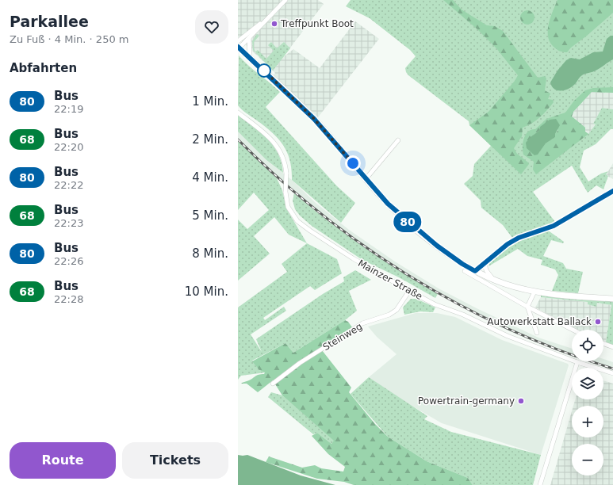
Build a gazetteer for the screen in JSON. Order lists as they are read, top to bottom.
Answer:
{
  "streets": {
    "street": ["Mainzer Straße", "Steinweg"]
  },
  "crossings": [
    ["Mainzer Straße", "Steinweg"]
  ],
  "places": ["Treffpunkt Boot", "Autowerkstatt Ballack", "Powertrain-germany"],
  "lines": ["bus line 80"],
  "page": {
    "heading": [
      ["Parkallee", "Zu Fuß · 4 Min. · 250 m"],
      "Abfahrten"
    ],
    "on_map": "80",
    "list": [
      {
        "mark": "80",
        "name": "Bus",
        "note": "22:19",
        "value": "1 Min."
      },
      {
        "mark": "68",
        "name": "Bus",
        "note": "22:20",
        "value": "2 Min."
      },
      {
        "mark": "80",
        "name": "Bus",
        "note": "22:22",
        "value": "4 Min."
      },
      {
        "mark": "68",
        "name": "Bus",
        "note": "22:23",
        "value": "5 Min."
      },
      {
        "mark": "80",
        "name": "Bus",
        "note": "22:26",
        "value": "8 Min."
      },
      {
        "mark": "68",
        "name": "Bus",
        "note": "22:28",
        "value": "10 Min."
      }
    ],
    "map_buttons": ["+", "−"],
    "buttons": ["Route", "Tickets"]
  }
}
